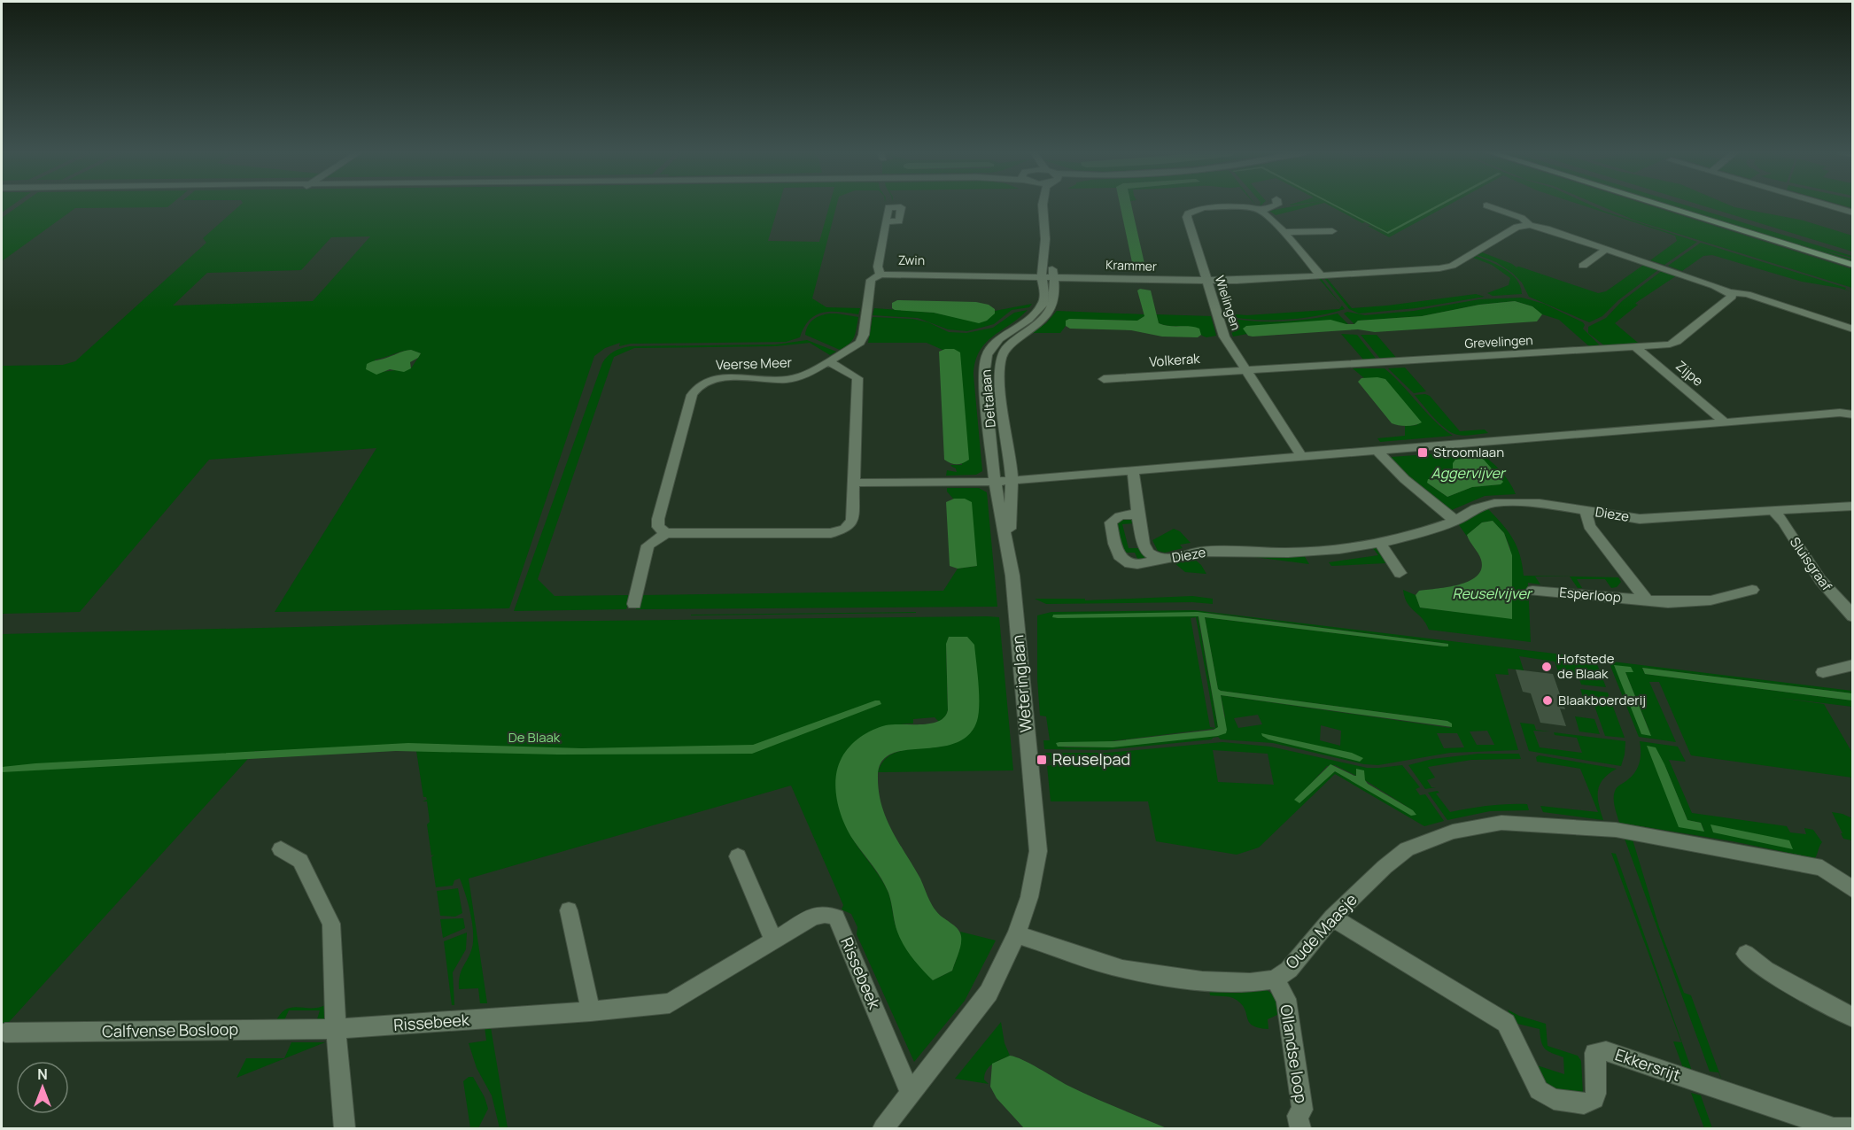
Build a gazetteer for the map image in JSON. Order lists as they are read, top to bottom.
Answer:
{
  "streets": {
    "street": [
      "Zwin",
      "Krammer",
      "Wielingen",
      "Grevelingen",
      "Volkerak",
      "Veerse Meer",
      "Zijpe",
      "Deltalaan",
      "Dieze",
      "Sluisgraaf",
      "Esperloop",
      "Weteringlaan",
      "Oude Maasje",
      "Rissebeek",
      "Calfvense Bosloop",
      "Ollandse loop",
      "Ekkersrijt"
    ]
  },
  "crossings": [
    ["Zwin", "Krammer"],
    ["Zwin", "Veerse Meer"],
    ["Zwin", "Deltalaan"],
    ["Krammer", "Wielingen"],
    ["Krammer", "Deltalaan"],
    ["Wielingen", "Grevelingen"],
    ["Wielingen", "Volkerak"],
    ["Grevelingen", "Volkerak"],
    ["Grevelingen", "Zijpe"],
    ["Deltalaan", "Weteringlaan"],
    ["Dieze", "Sluisgraaf"],
    ["Dieze", "Esperloop"],
    ["Weteringlaan", "Oude Maasje"],
    ["Weteringlaan", "Rissebeek"],
    ["Oude Maasje", "Ollandse loop"],
    ["Oude Maasje", "Ekkersrijt"],
    ["Rissebeek", "Calfvense Bosloop"]
  ],
  "water": ["Aggervijver", "Reuselvijver"],
  "parks": ["De Blaak"],
  "places": {
    "transit": ["Stroomlaan", "Reuselpad"],
    "other": ["Hofstede de Blaak", "Blaakboerderij"]
  },
  "north": "top"
}
